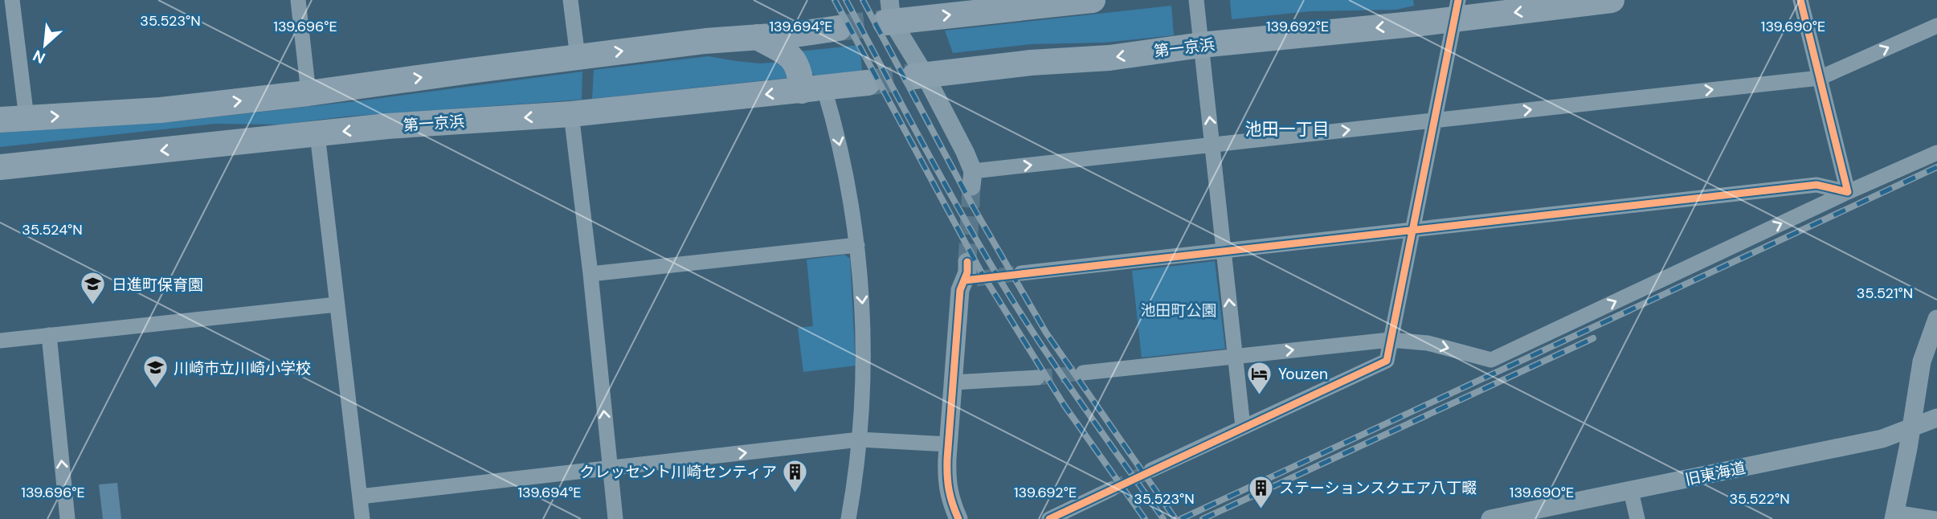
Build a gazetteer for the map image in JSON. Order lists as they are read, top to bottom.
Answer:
{
  "streets": {
    "highway": ["第一京浜"],
    "street": ["旧東海道"]
  },
  "districts": ["池田一丁目"],
  "parks": ["池田町公園"],
  "places": {
    "school or university": ["日進町保育園", "川崎市立川崎小学校"],
    "hotel": ["Youzen"],
    "building": ["クレッセント川崎センティア", "ステーションスクエア八丁畷"]
  },
  "north": "bottom left",
  "coordinates": [
    "35.523°N",
    "139.696°E",
    "139.694°E",
    "139.692°E",
    "139.690°E",
    "35.524°N",
    "35.521°N",
    "35.522°N"
  ]
}
